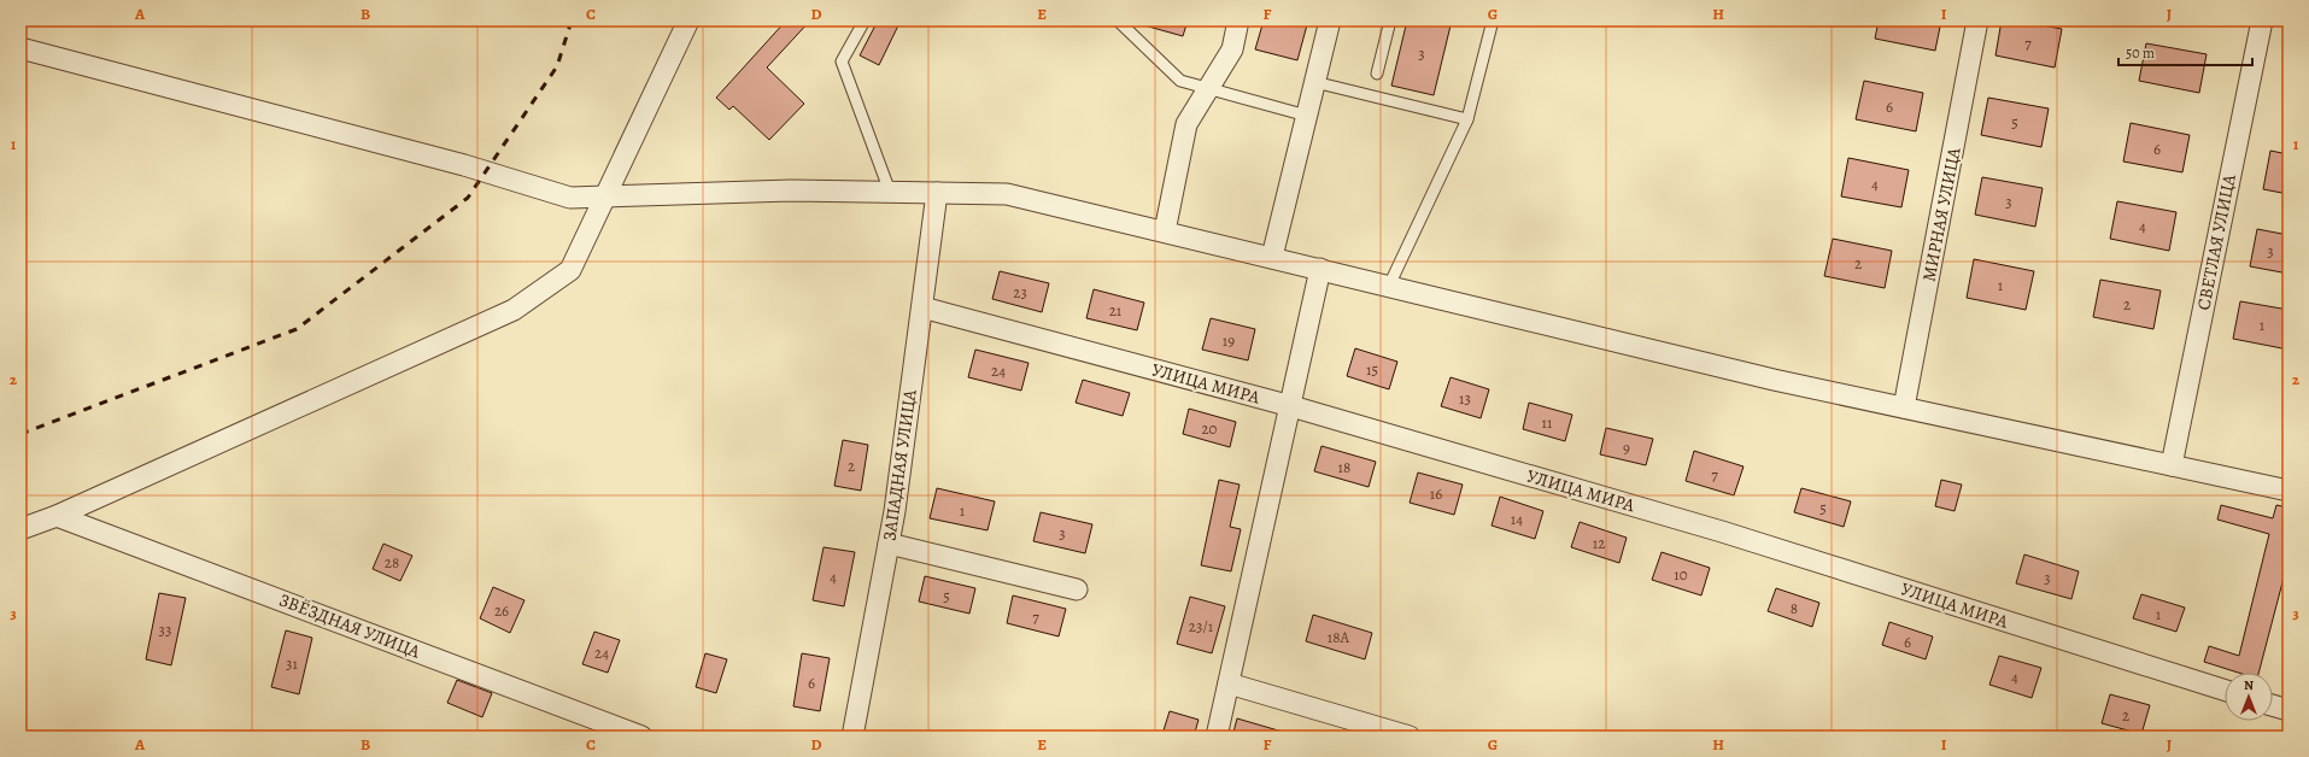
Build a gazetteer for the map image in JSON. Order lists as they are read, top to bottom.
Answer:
{
  "streets": {
    "street": [
      "МИРНАЯ УЛИЦА",
      "СВЕТЛАЯ УЛИЦА",
      "УЛИЦА МИРА",
      "ЗАПАДНАЯ УЛИЦА",
      "ЗВЁЗДНАЯ УЛИЦА"
    ]
  },
  "crossings": [
    ["УЛИЦА МИРА", "ЗАПАДНАЯ УЛИЦА"]
  ],
  "house_numbers": [
    "7",
    "3",
    "6",
    "5",
    "6",
    "4",
    "3",
    "4",
    "3",
    "2",
    "1",
    "23",
    "2",
    "21",
    "1",
    "19",
    "15",
    "24",
    "13",
    "11",
    "20",
    "9",
    "2",
    "18",
    "7",
    "16",
    "5",
    "1",
    "14",
    "3",
    "12",
    "28",
    "10",
    "4",
    "3",
    "5",
    "8",
    "26",
    "1",
    "7",
    "23/1",
    "33",
    "18А",
    "6",
    "24",
    "31",
    "4",
    "6",
    "2"
  ],
  "scale_bar": "50 m",
  "north": "top",
  "grid": {
    "columns": [
      "A",
      "B",
      "C",
      "D",
      "E",
      "F",
      "G",
      "H",
      "I",
      "J"
    ],
    "rows": ["1", "2", "3"]
  }
}
